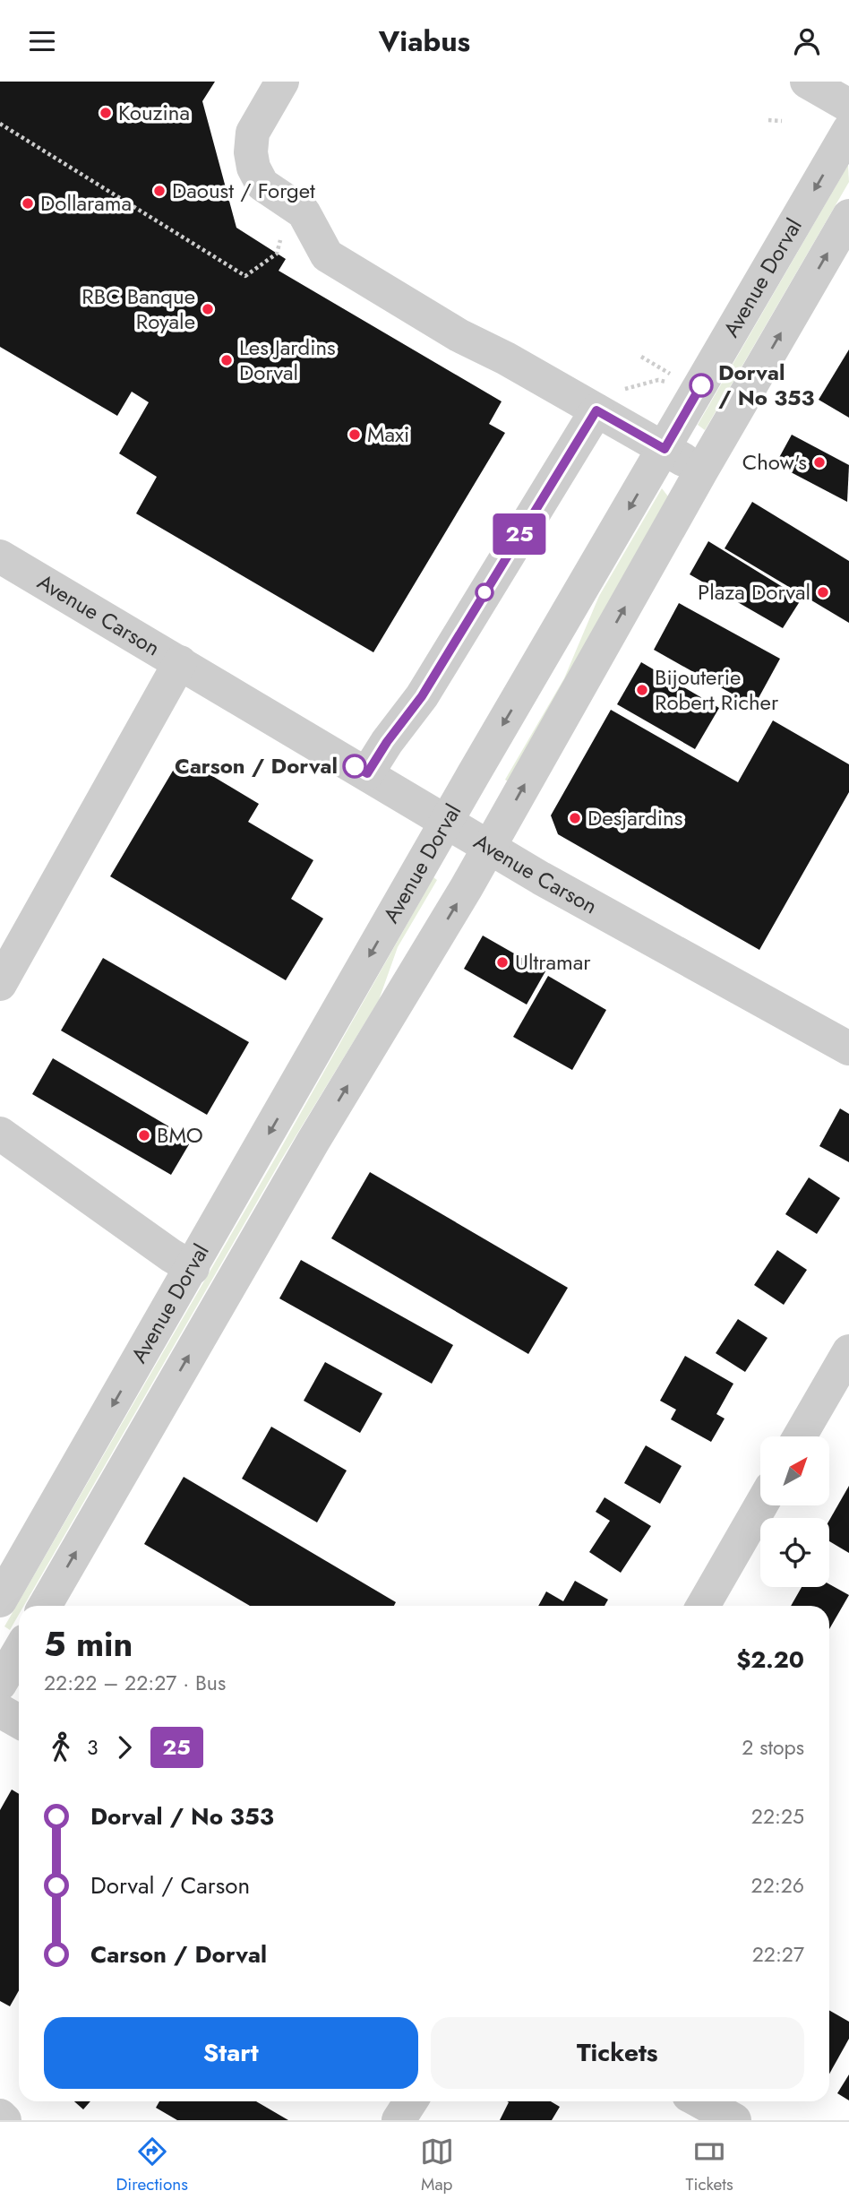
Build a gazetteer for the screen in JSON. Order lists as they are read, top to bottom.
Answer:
{
  "streets": {
    "street": ["Avenue Dorval", "Avenue Carson"]
  },
  "crossings": [
    ["Avenue Dorval", "Avenue Carson"]
  ],
  "places": [
    "Kouzina",
    "Daoust / Forget",
    "Dollarama",
    "RBC Banque Royale",
    "Les Jardins Dorval",
    "Dorval / No 353",
    "Maxi",
    "Chow's",
    "Plaza Dorval",
    "Bijouterie Robert Richer",
    "Carson / Dorval",
    "Desjardins",
    "Ultramar",
    "BMO"
  ],
  "lines": ["bus line 25"],
  "north": "top right",
  "page": {
    "header": "Viabus",
    "on_map": "25",
    "heading": ["5 min", "22:22 – 22:27 · Bus", "$2.20"],
    "legs": ["3", "25", "2 stops"],
    "list": [
      {
        "name": "Dorval / No 353",
        "value": "22:25"
      },
      {
        "name": "Dorval / Carson",
        "value": "22:26"
      },
      {
        "name": "Carson / Dorval",
        "value": "22:27"
      }
    ],
    "buttons": ["Start", "Tickets"],
    "tabs": ["Directions", "Map", "Tickets"]
  }
}
